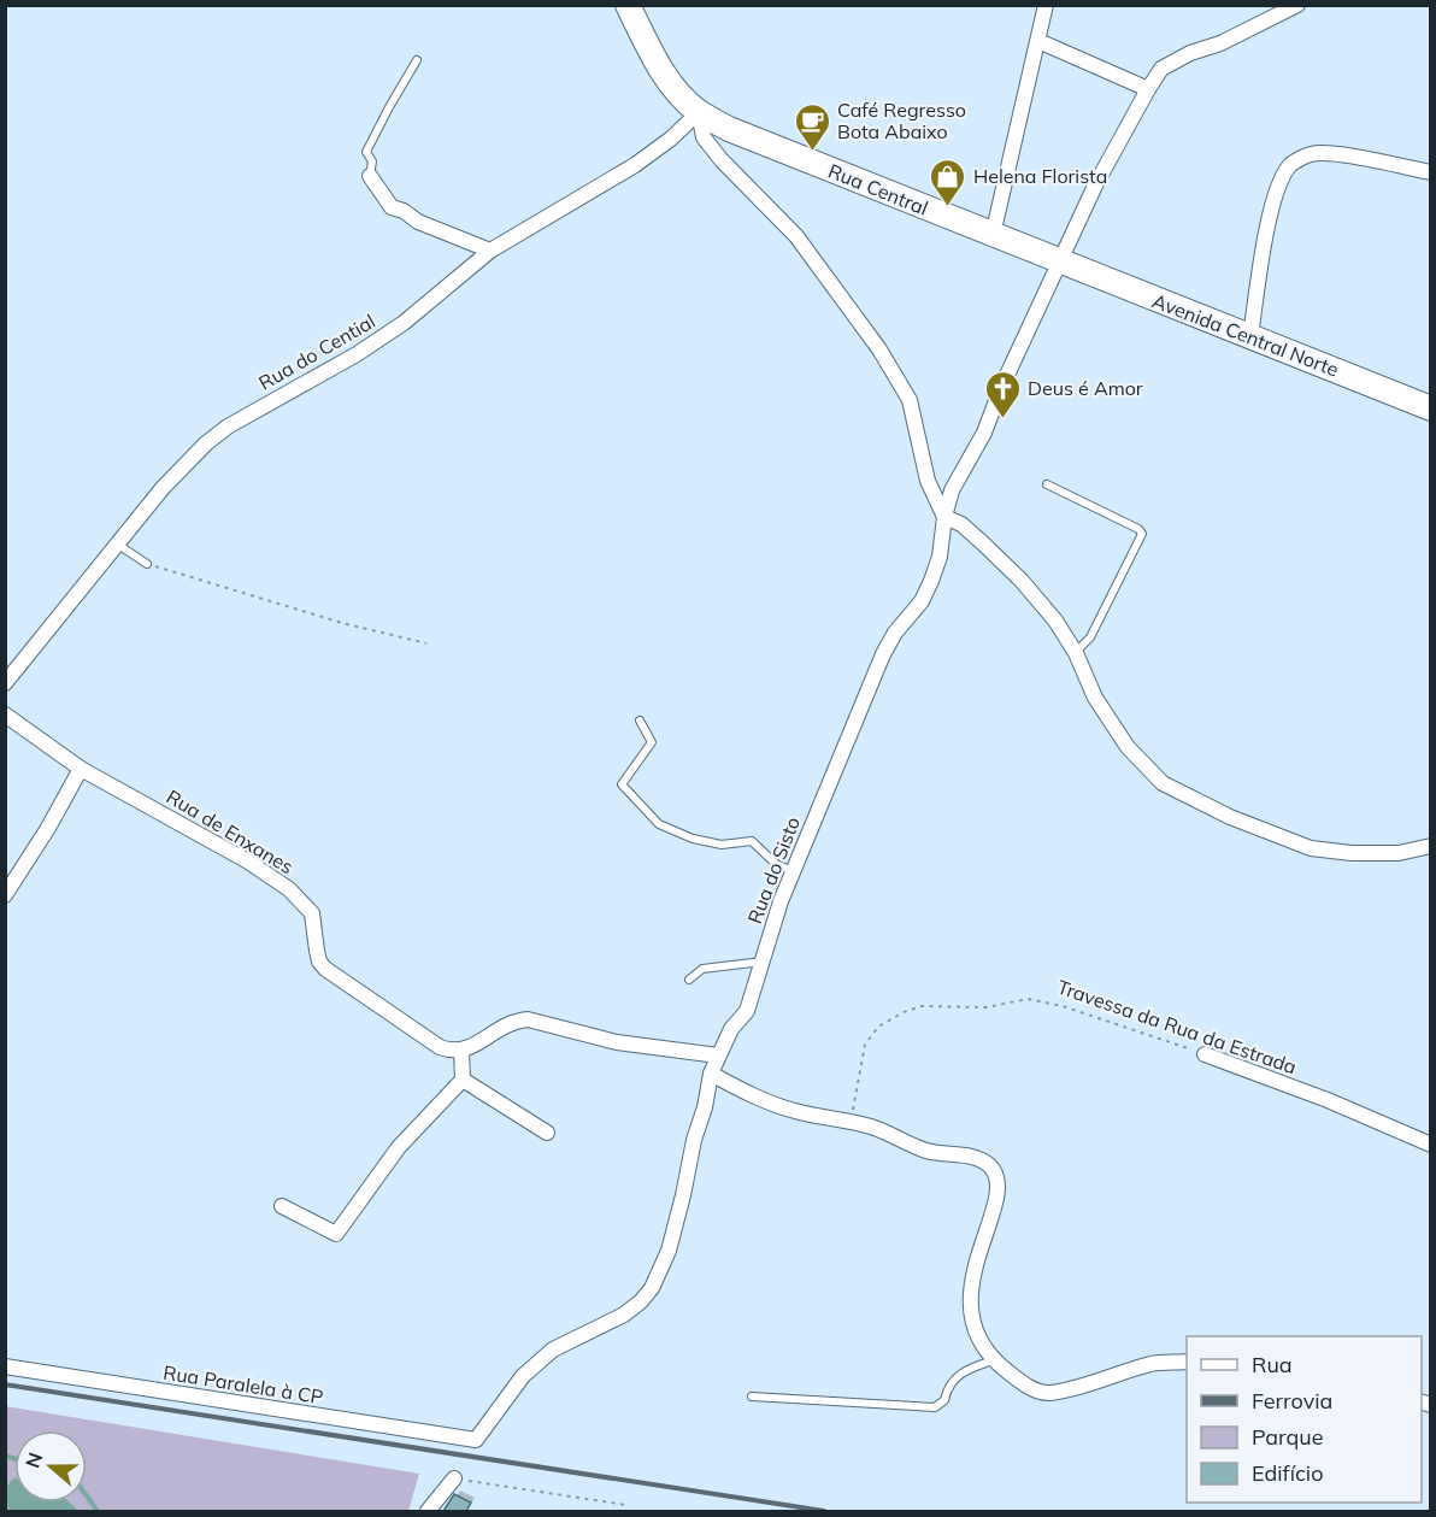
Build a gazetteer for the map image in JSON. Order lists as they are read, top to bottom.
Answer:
{
  "streets": {
    "main road": ["Rua Central", "Avenida Central Norte"],
    "street": [
      "Rua do Cential",
      "Rua de Enxanes",
      "Rua do Sisto",
      "Travessa da Rua da Estrada",
      "Rua Paralela à CP"
    ]
  },
  "crossings": [
    ["Rua Central", "Avenida Central Norte"],
    ["Rua Central", "Rua do Cential"],
    ["Rua Central", "Rua do Sisto"],
    ["Avenida Central Norte", "Rua do Sisto"],
    ["Rua do Sisto", "Rua Paralela à CP"]
  ],
  "places": {
    "cafe": ["Café Regresso Bota Abaixo"],
    "shop": ["Helena Florista"],
    "church": ["Deus é Amor"]
  },
  "legend": [
    "Rua",
    "Ferrovia",
    "Parque",
    "Edifício"
  ],
  "north": "left"
}
